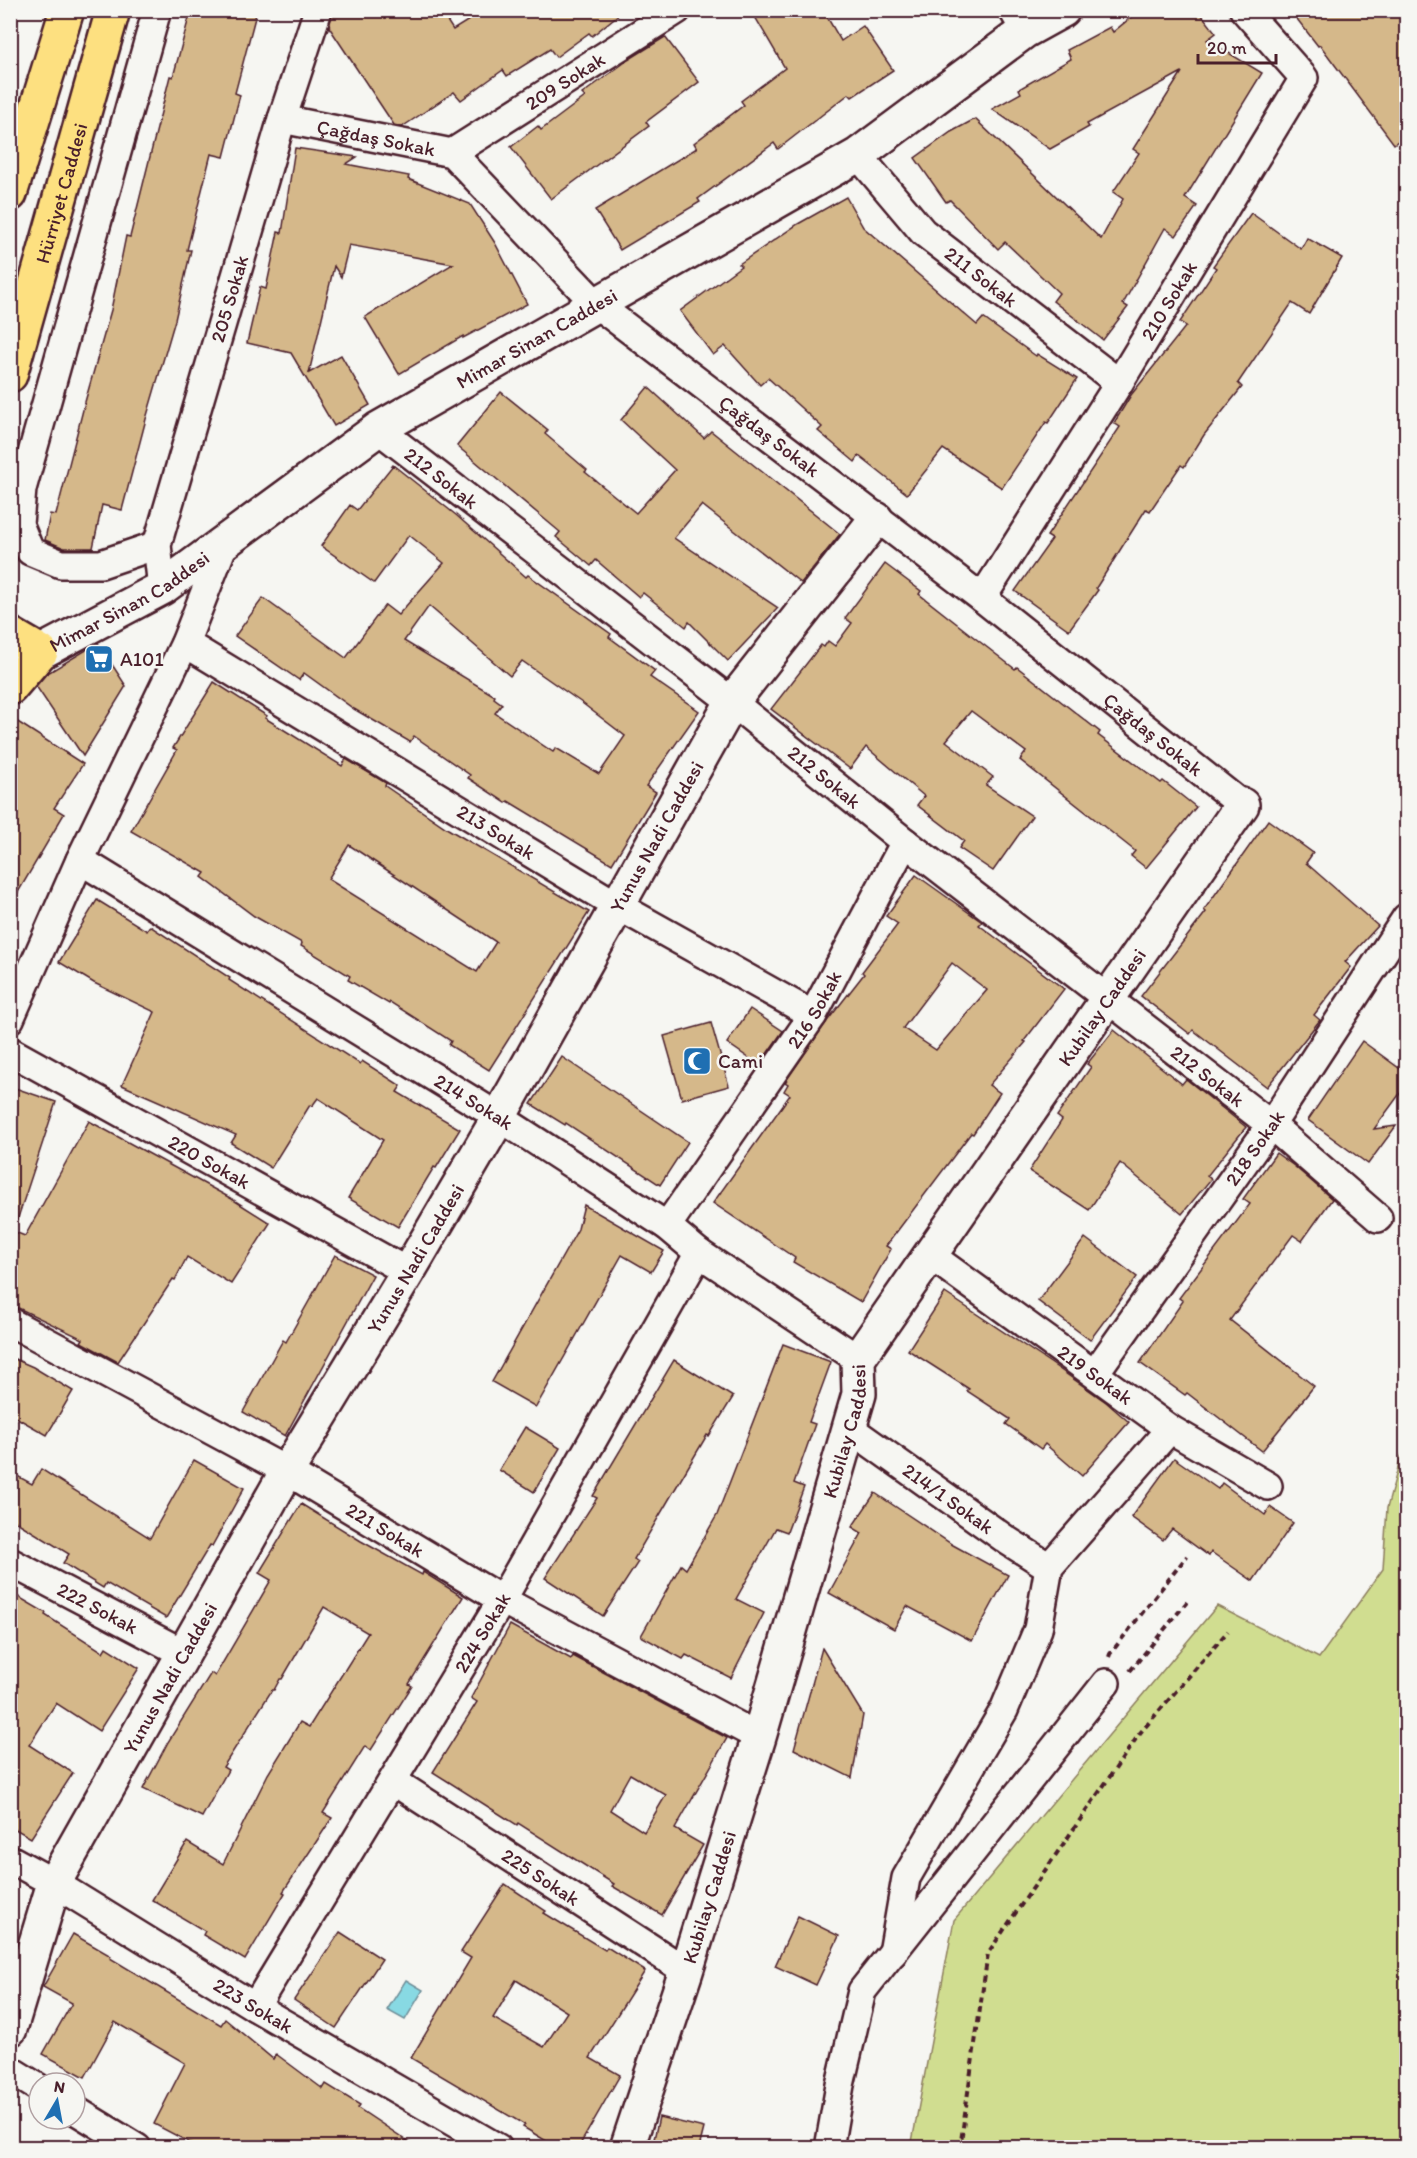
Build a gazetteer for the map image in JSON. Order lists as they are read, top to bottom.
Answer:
{
  "streets": {
    "highway": ["Hürriyet Caddesi"],
    "street": [
      "209 Sokak",
      "Çağdaş Sokak",
      "211 Sokak",
      "205 Sokak",
      "210 Sokak",
      "Mimar Sinan Caddesi",
      "212 Sokak",
      "213 Sokak",
      "Yunus Nadi Caddesi",
      "Kubilay Caddesi",
      "216 Sokak",
      "214 Sokak",
      "218 Sokak",
      "220 Sokak",
      "219 Sokak",
      "214/1 Sokak",
      "221 Sokak",
      "222 Sokak",
      "224 Sokak",
      "225 Sokak",
      "223 Sokak"
    ]
  },
  "crossings": [
    ["209 Sokak", "Çağdaş Sokak"],
    ["Çağdaş Sokak", "205 Sokak"],
    ["Çağdaş Sokak", "210 Sokak"],
    ["Çağdaş Sokak", "Mimar Sinan Caddesi"],
    ["Çağdaş Sokak", "Yunus Nadi Caddesi"],
    ["Çağdaş Sokak", "Kubilay Caddesi"],
    ["211 Sokak", "210 Sokak"],
    ["211 Sokak", "Mimar Sinan Caddesi"],
    ["205 Sokak", "Mimar Sinan Caddesi"],
    ["Mimar Sinan Caddesi", "212 Sokak"],
    ["212 Sokak", "Yunus Nadi Caddesi"],
    ["212 Sokak", "Kubilay Caddesi"],
    ["212 Sokak", "216 Sokak"],
    ["212 Sokak", "218 Sokak"],
    ["213 Sokak", "Yunus Nadi Caddesi"],
    ["213 Sokak", "216 Sokak"],
    ["Yunus Nadi Caddesi", "214 Sokak"],
    ["Yunus Nadi Caddesi", "220 Sokak"],
    ["Yunus Nadi Caddesi", "221 Sokak"],
    ["Yunus Nadi Caddesi", "222 Sokak"],
    ["Yunus Nadi Caddesi", "223 Sokak"],
    ["Kubilay Caddesi", "214 Sokak"],
    ["Kubilay Caddesi", "219 Sokak"],
    ["Kubilay Caddesi", "214/1 Sokak"],
    ["Kubilay Caddesi", "221 Sokak"],
    ["Kubilay Caddesi", "225 Sokak"],
    ["216 Sokak", "214 Sokak"],
    ["214 Sokak", "224 Sokak"],
    ["218 Sokak", "219 Sokak"],
    ["221 Sokak", "224 Sokak"],
    ["224 Sokak", "225 Sokak"],
    ["224 Sokak", "223 Sokak"]
  ],
  "places": {
    "supermarket": ["A101"],
    "mosque": ["Cami"]
  },
  "scale_bar": "20 m",
  "north": "top"
}
